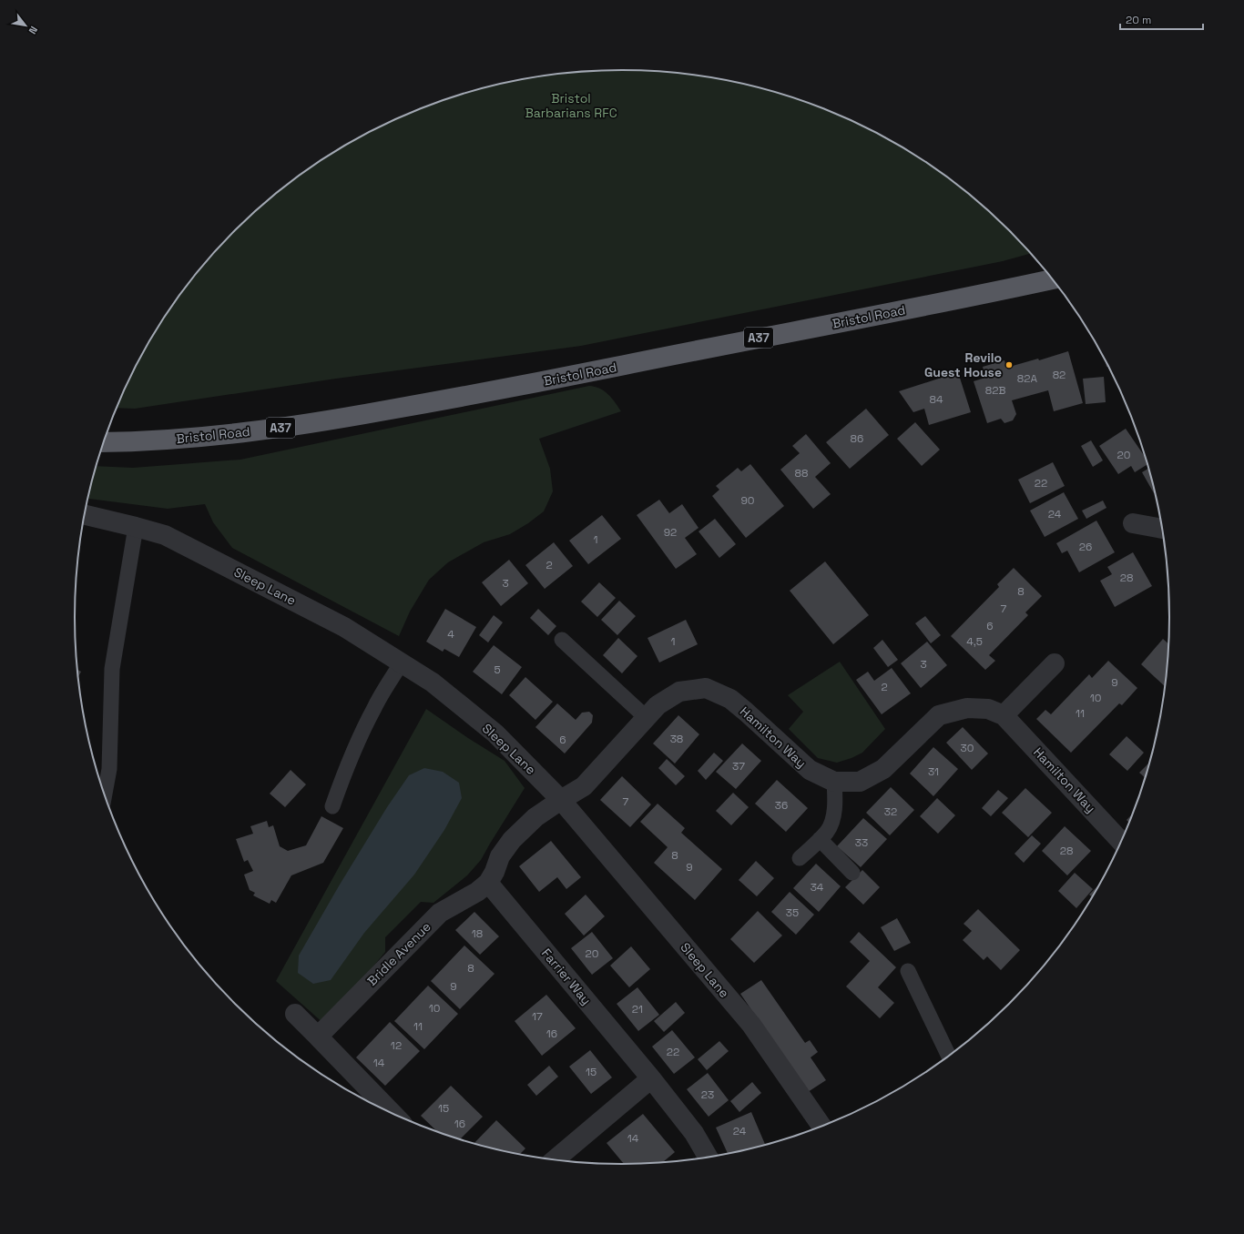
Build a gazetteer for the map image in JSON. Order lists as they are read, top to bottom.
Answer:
{
  "streets": {
    "highway": ["Bristol Road", "A37"],
    "street": [
      "Sleep Lane",
      "Hamilton Way",
      "Bridle Avenue",
      "Farrier Way"
    ]
  },
  "crossings": [
    ["Sleep Lane", "Hamilton Way"],
    ["Bridle Avenue", "Farrier Way"]
  ],
  "parks": ["Bristol Barbarians RFC"],
  "places": ["Revilo Guest House"],
  "house_numbers": [
    "82",
    "82A",
    "82B",
    "84",
    "86",
    "20",
    "88",
    "22",
    "90",
    "24",
    "92",
    "1",
    "26",
    "2",
    "28",
    "3",
    "8",
    "7",
    "6",
    "4",
    "1",
    "4,5",
    "3",
    "5",
    "9",
    "2",
    "10",
    "11",
    "38",
    "6",
    "30",
    "37",
    "31",
    "7",
    "36",
    "32",
    "33",
    "28",
    "8",
    "9",
    "34",
    "35",
    "18",
    "20",
    "8",
    "9",
    "10",
    "21",
    "17",
    "11",
    "16",
    "12",
    "22",
    "14",
    "15",
    "23",
    "15",
    "16",
    "24",
    "14"
  ],
  "scale_bar": "20 m",
  "north": "bottom right"
}
